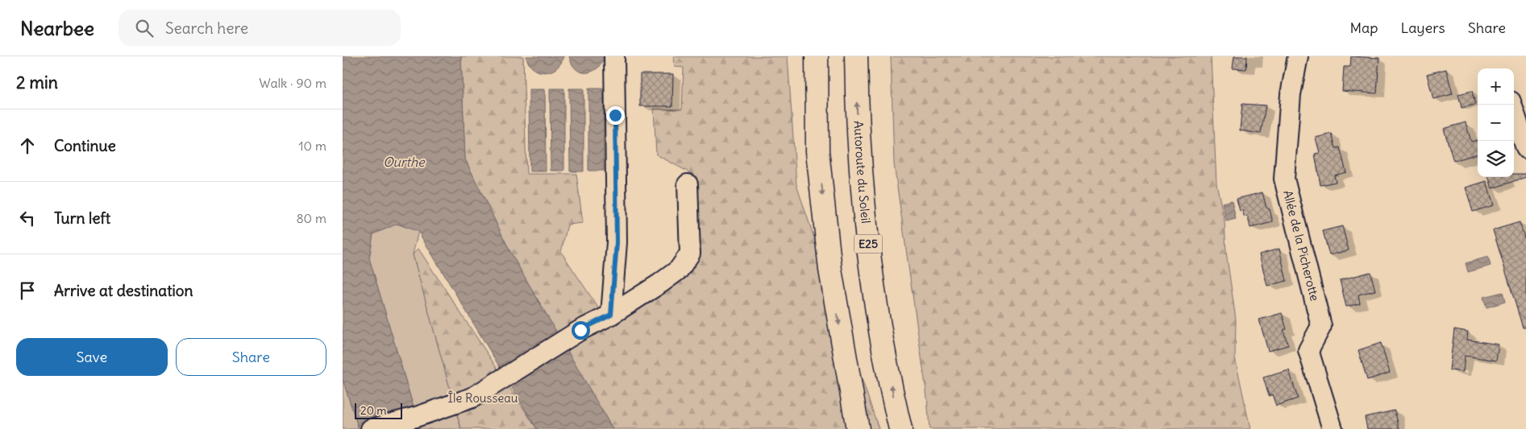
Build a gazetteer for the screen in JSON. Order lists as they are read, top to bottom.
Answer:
{
  "streets": {
    "highway": ["Autoroute du Soleil", "E25"],
    "street": ["Allée de la Picherotte"]
  },
  "water": ["Ourthe"],
  "parks": ["Île Rousseau"],
  "scale_bar": "20 m",
  "page": {
    "header": "Nearbee",
    "search": "Search here",
    "nav": ["Map", "Layers", "Share"],
    "heading": ["2 min", "Walk · 90 m"],
    "map_buttons": ["+", "−"],
    "list": [
      ["Continue", "10 m"],
      ["Turn left", "80 m"],
      "Arrive at destination"
    ],
    "buttons": ["Save", "Share"],
    "scale": "20 m"
  }
}
